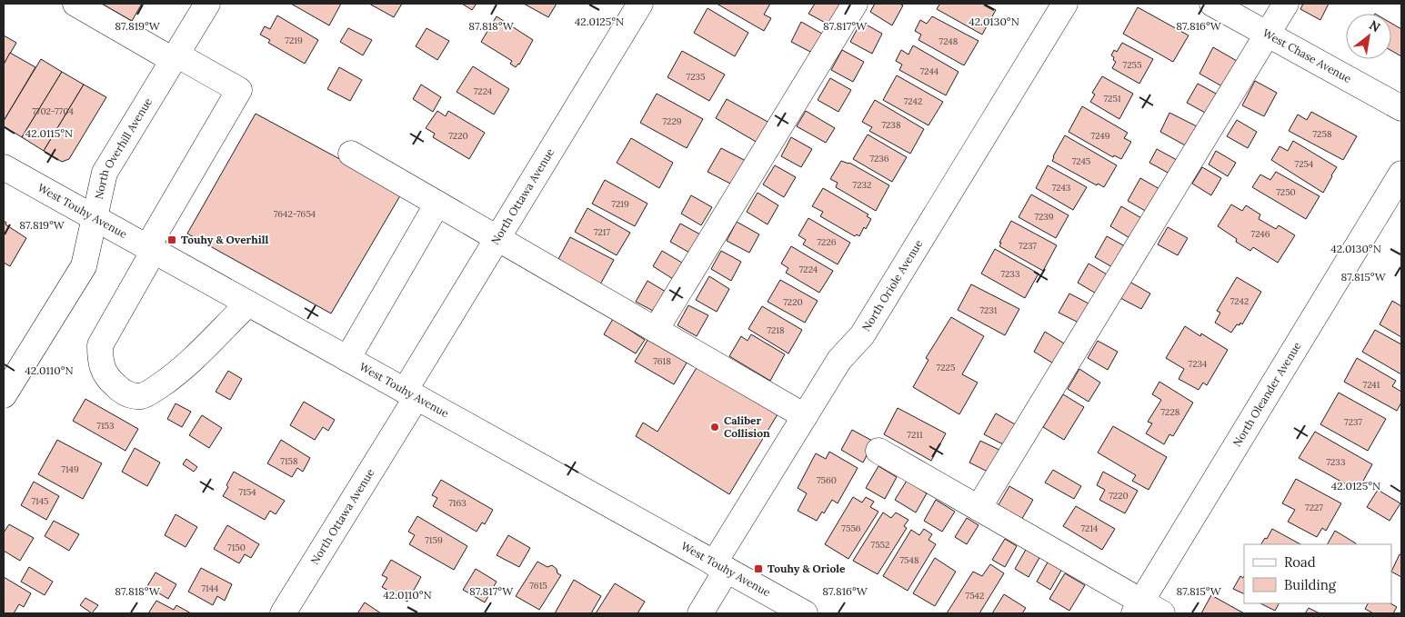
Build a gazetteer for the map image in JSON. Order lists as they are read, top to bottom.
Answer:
{
  "streets": {
    "street": [
      "West Chase Avenue",
      "North Overhill Avenue",
      "North Ottawa Avenue",
      "West Touhy Avenue",
      "North Oriole Avenue",
      "North Oleander Avenue"
    ]
  },
  "crossings": [
    ["North Overhill Avenue", "West Touhy Avenue"],
    ["North Ottawa Avenue", "West Touhy Avenue"],
    ["West Touhy Avenue", "North Oriole Avenue"]
  ],
  "places": {
    "transit": ["Touhy & Overhill", "Touhy & Oriole"],
    "other": ["Caliber Collision"]
  },
  "house_numbers": [
    "7219",
    "7248",
    "7255",
    "7244",
    "7235",
    "7224",
    "7251",
    "7242",
    "7702-7704",
    "7229",
    "7238",
    "7258",
    "7220",
    "7249",
    "7236",
    "7245",
    "7254",
    "7232",
    "7243",
    "7250",
    "7219",
    "7642-7654",
    "7239",
    "7217",
    "7246",
    "7226",
    "7237",
    "7224",
    "7233",
    "7242",
    "7220",
    "7231",
    "7218",
    "7618",
    "7234",
    "7225",
    "7241",
    "7228",
    "7237",
    "7153",
    "7211",
    "7158",
    "7233",
    "7149",
    "7560",
    "7154",
    "7220",
    "7145",
    "7163",
    "7227",
    "7556",
    "7214",
    "7159",
    "7552",
    "7150",
    "7548",
    "7615",
    "7144",
    "7542"
  ],
  "legend": ["Road", "Building"],
  "north": "top right",
  "coordinates": [
    "42.0125°N",
    "42.0130°N",
    "87.819°W",
    "87.818°W",
    "87.817°W",
    "87.816°W",
    "42.0115°N",
    "87.815°W",
    "42.0110°N"
  ]
}
